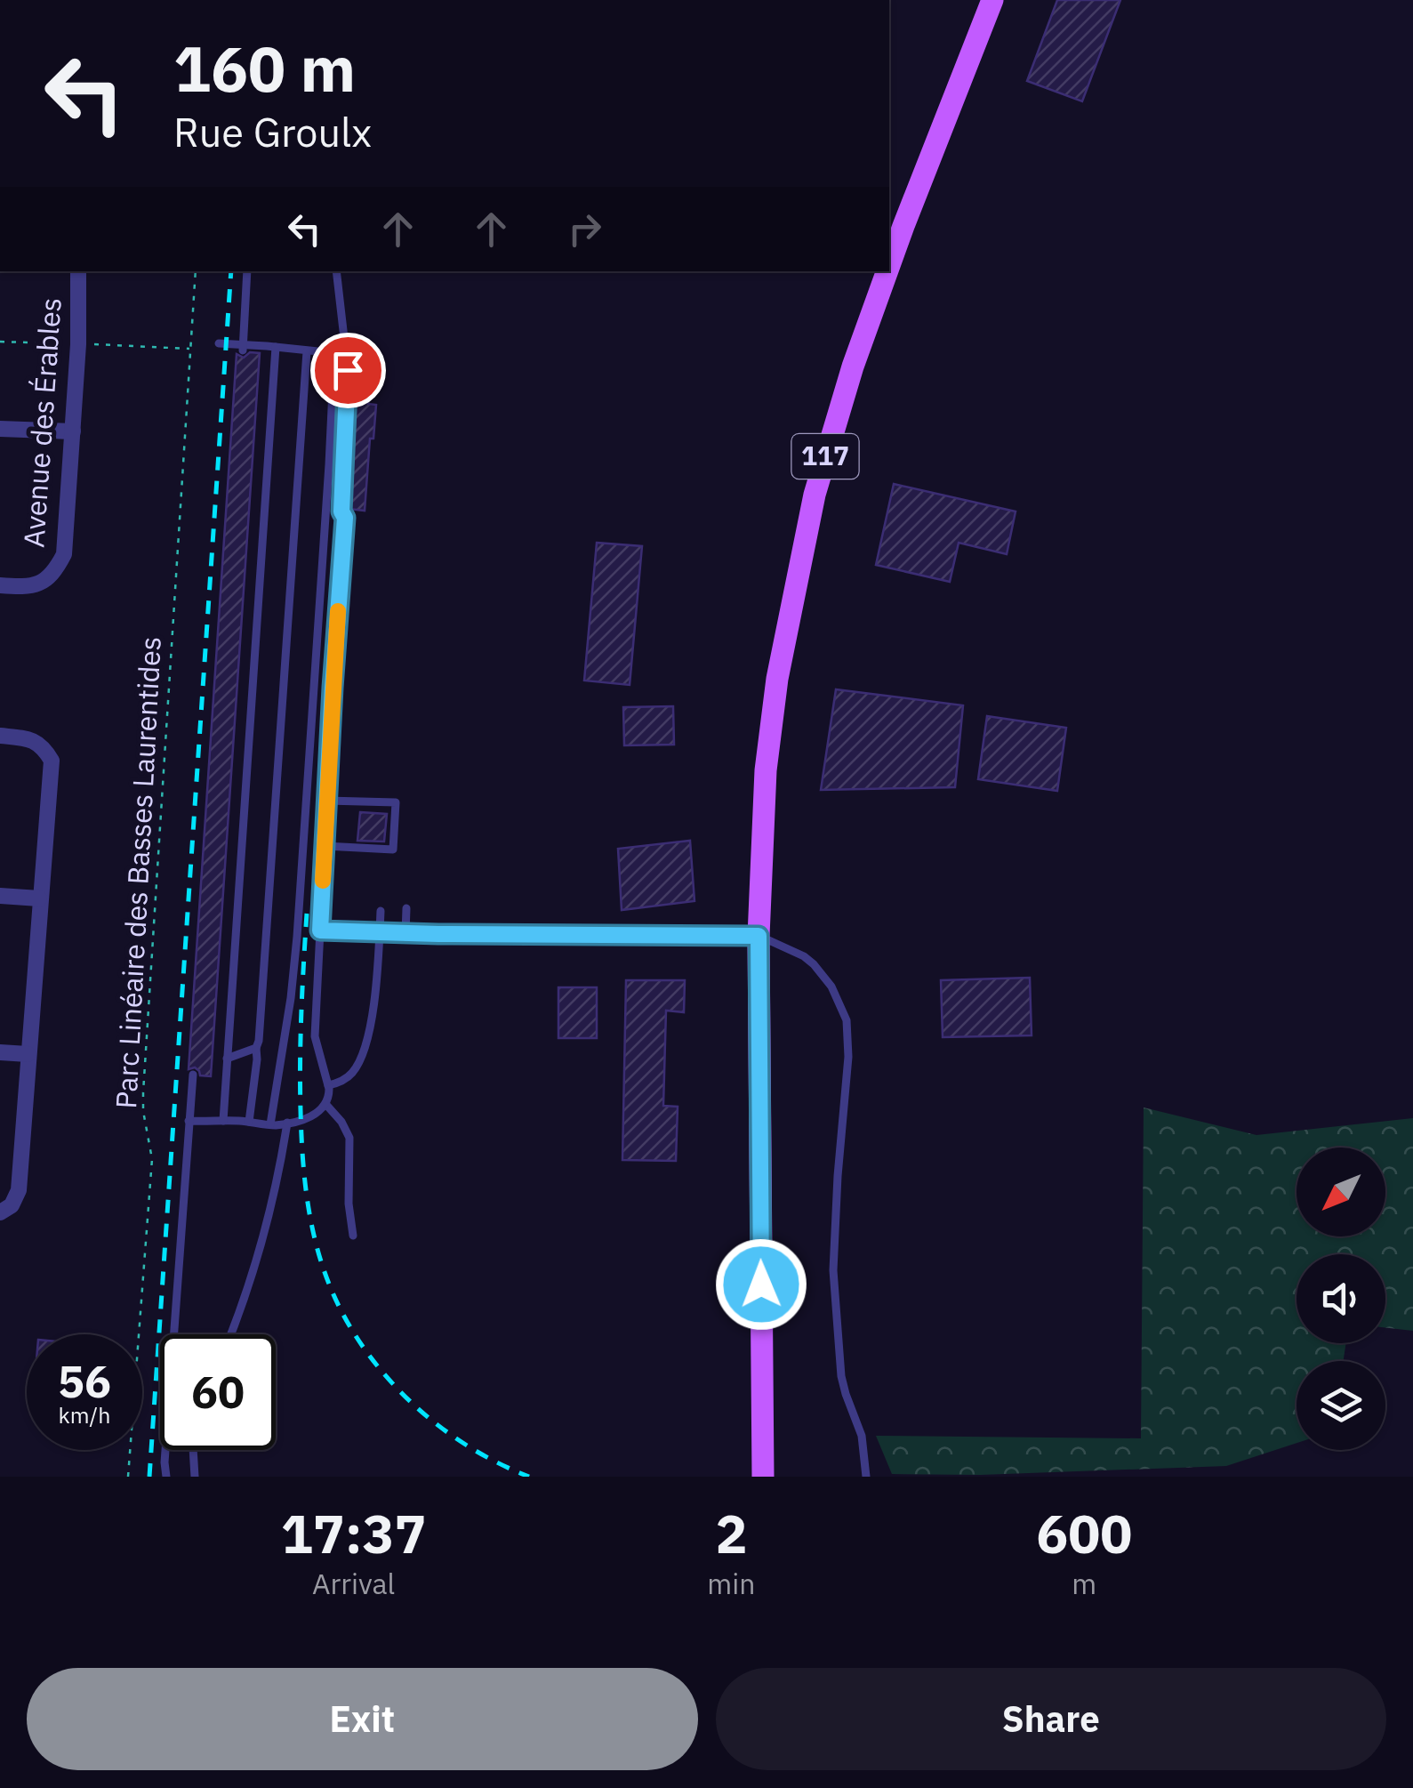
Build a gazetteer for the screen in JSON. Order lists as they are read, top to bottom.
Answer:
{
  "streets": {
    "main road": ["117"],
    "street": ["Avenue des Érables"],
    "path": ["Parc Linéaire des Basses Laurentides"]
  },
  "north": "bottom left",
  "page": {
    "turn": ["160 m", "Rue Groulx"],
    "speed": "56 km/h",
    "limit": "60",
    "eta": [
      "17:37",
      "Arrival",
      "2",
      "min",
      "600",
      "m"
    ],
    "buttons": ["Exit", "Share"]
  }
}
